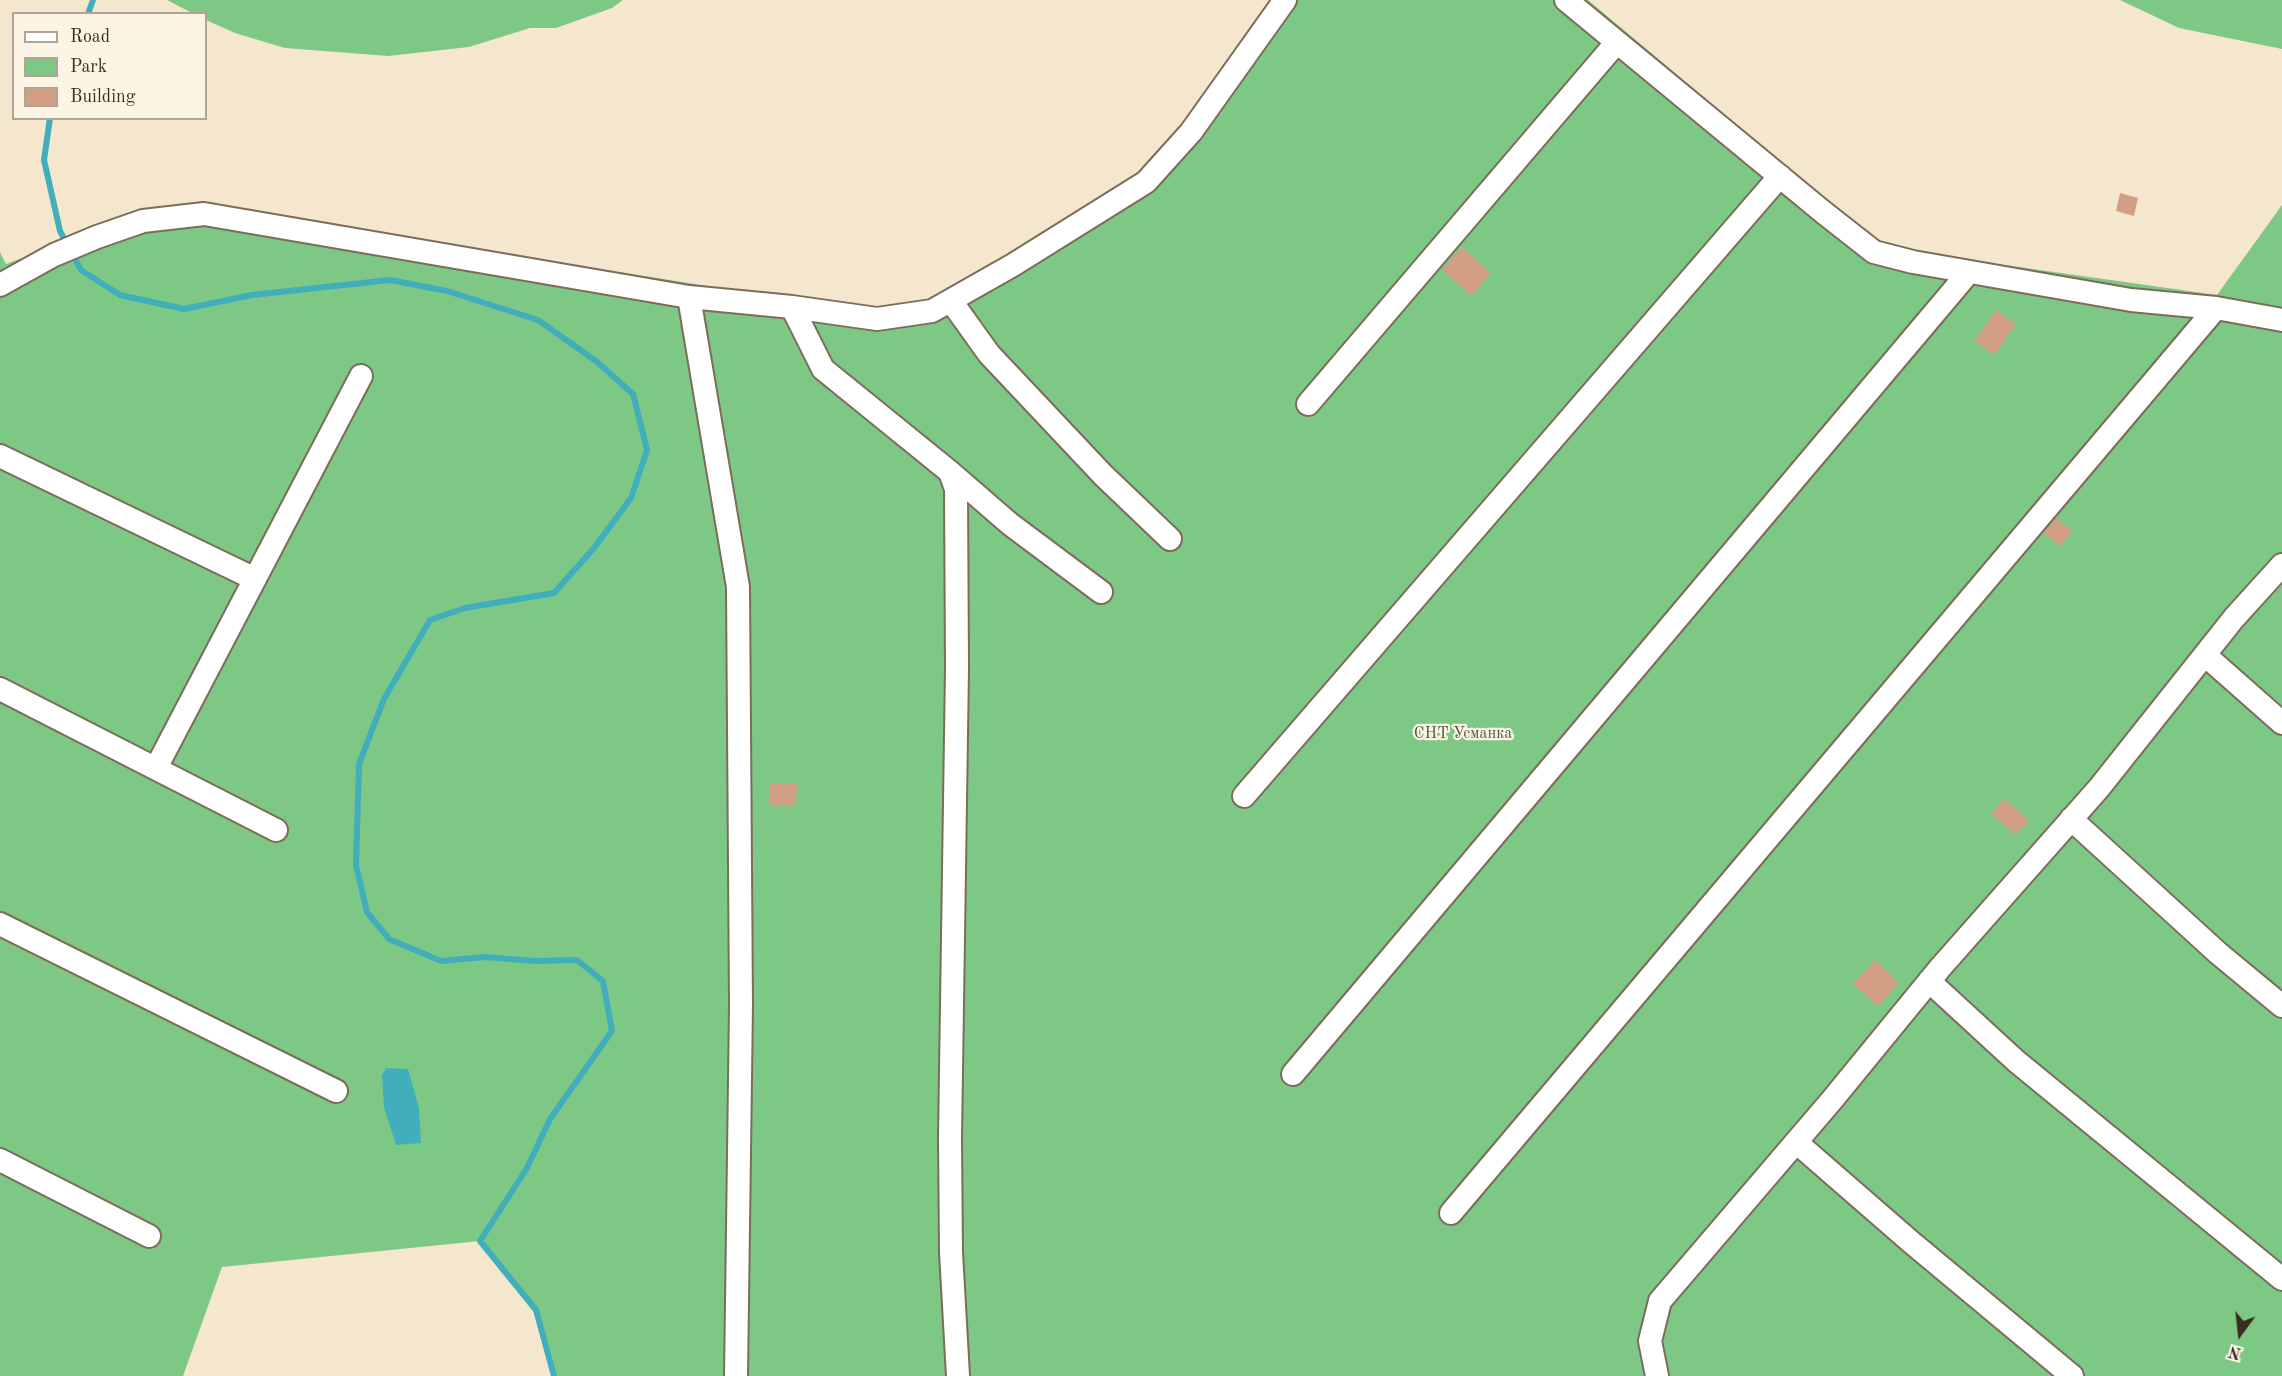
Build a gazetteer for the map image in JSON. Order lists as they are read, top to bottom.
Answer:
{
  "parks": ["СНТ Усманка"],
  "legend": ["Road", "Park", "Building"],
  "north": "bottom"
}
